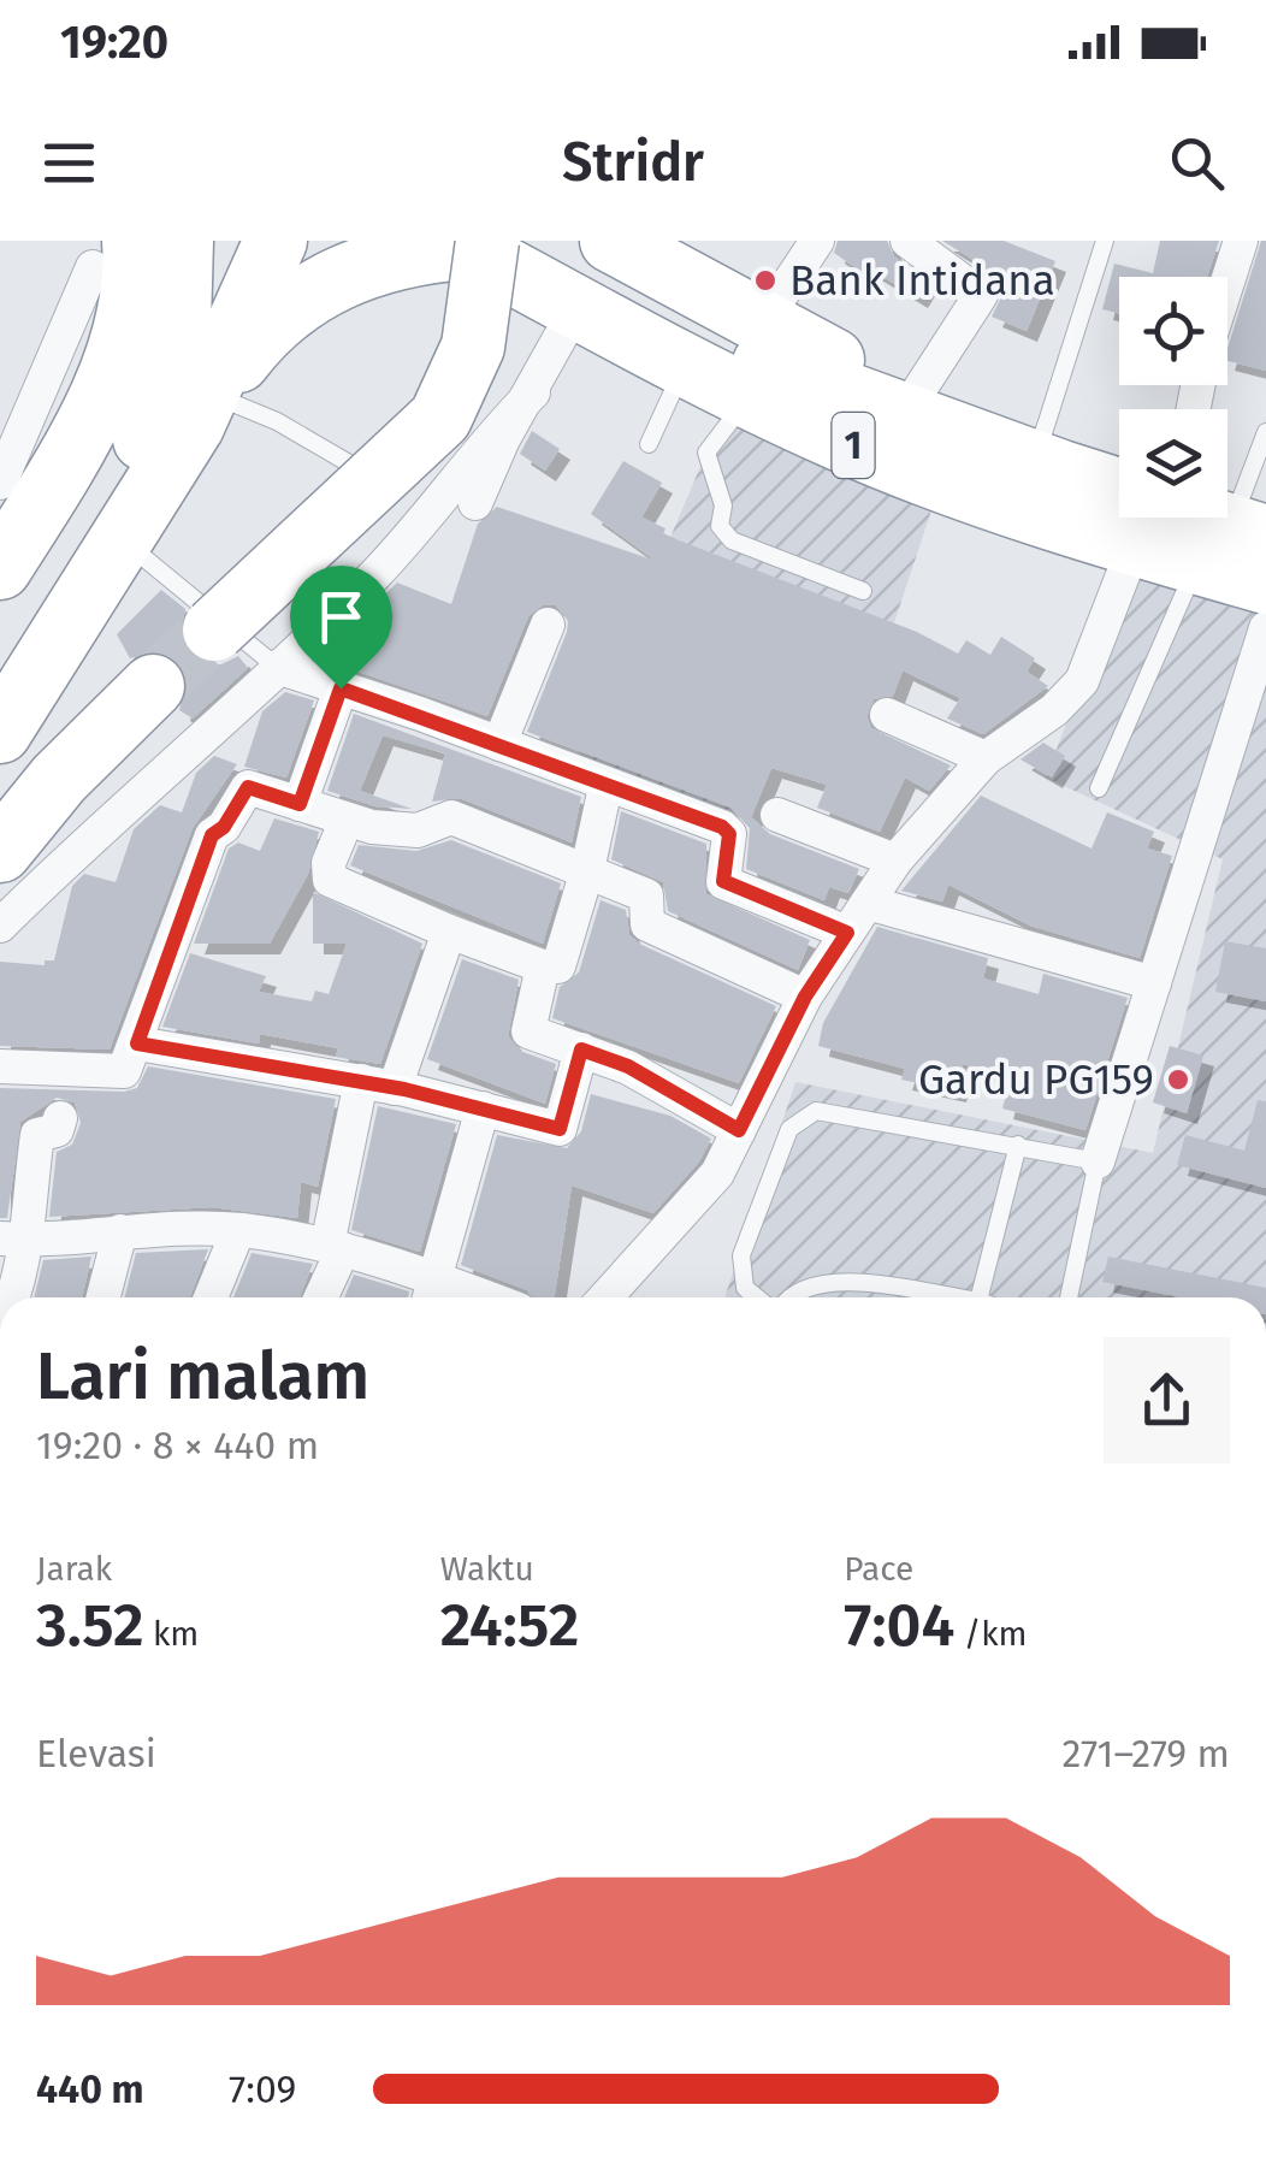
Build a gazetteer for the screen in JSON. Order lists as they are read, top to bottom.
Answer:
{
  "streets": {
    "highway": ["1"]
  },
  "places": ["Bank Intidana", "Gardu PG159"],
  "page": {
    "status": "19:20",
    "header": "Stridr",
    "heading": ["Lari malam", "19:20 · 8 × 440 m"],
    "stats": [
      ["Jarak", "3.52 km"],
      ["Waktu", "24:52"],
      ["Pace", "7:04 /km"]
    ],
    "chart": ["Elevasi", "271–279 m"],
    "list": [
      {
        "name": "440 m",
        "note": "7:09"
      }
    ]
  }
}
